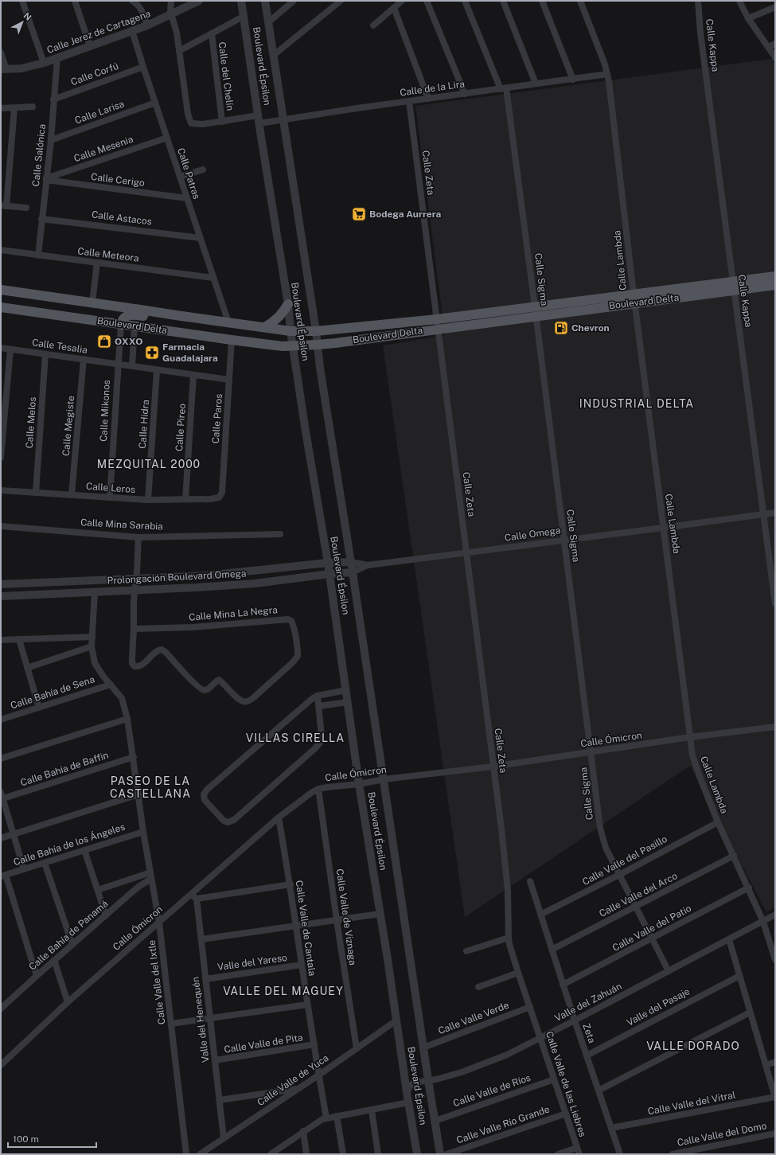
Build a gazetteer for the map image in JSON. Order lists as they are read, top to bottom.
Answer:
{
  "streets": {
    "main road": ["Boulevard Delta"],
    "street": [
      "Calle Jerez de Cartagena",
      "Calle Kappa",
      "Boulevard Épsilon",
      "Calle Corfú",
      "Calle del Chelín",
      "Calle de la Lira",
      "Calle Larisa",
      "Calle Mesenia",
      "Calle Salónica",
      "Calle Zeta",
      "Calle Patras",
      "Calle Cerigo",
      "Calle Astacos",
      "Calle Meteora",
      "Calle Lambda",
      "Calle Sigma",
      "Calle Tesalia",
      "Calle Mikonos",
      "Calle Paros",
      "Calle Melos",
      "Calle Hidra",
      "Calle Megiste",
      "Calle Pireo",
      "Calle Leros",
      "Calle Mina Sarabia",
      "Calle Omega",
      "Prolongación Boulevard Omega",
      "Calle Mina La Negra",
      "Calle Bahía de Sena",
      "Calle Ómicron",
      "Calle Bahía de Baffin",
      "Calle Bahía de los Ángeles",
      "Calle Valle del Pasillo",
      "Calle Valle del Arco",
      "Calle Valle de Viznaga",
      "Calle Valle de Cantala",
      "Calle Valle del Patio",
      "Calle Bahía de Panamá",
      "Valle del Yareso",
      "Calle Valle del Ixtle",
      "Valle del Zahuán",
      "Valle del Pasaje",
      "Calle Valle Verde",
      "Valle del Henequén",
      "Zeta",
      "Calle Valle de Pita",
      "Calle Valle de Yuca",
      "Calle Valle de las Liebres",
      "Calle Valle de Ríos",
      "Calle Valle del Vitral",
      "Calle Valle Río Grande",
      "Calle Valle del Domo"
    ]
  },
  "crossings": [
    ["Calle Jerez de Cartagena", "Calle Salónica"],
    ["Calle Jerez de Cartagena", "Calle Patras"],
    ["Calle Kappa", "Boulevard Delta"],
    ["Calle Kappa", "Calle Omega"],
    ["Boulevard Épsilon", "Calle de la Lira"],
    ["Boulevard Épsilon", "Boulevard Delta"],
    ["Boulevard Épsilon", "Calle Omega"],
    ["Boulevard Épsilon", "Prolongación Boulevard Omega"],
    ["Boulevard Épsilon", "Calle Ómicron"],
    ["Boulevard Épsilon", "Valle del Zahuán"],
    ["Boulevard Épsilon", "Calle Valle Verde"],
    ["Boulevard Épsilon", "Calle Valle de Yuca"],
    ["Boulevard Épsilon", "Calle Valle de Ríos"],
    ["Calle Corfú", "Calle Salónica"],
    ["Calle Corfú", "Calle Patras"],
    ["Calle del Chelín", "Calle de la Lira"],
    ["Calle de la Lira", "Calle Zeta"],
    ["Calle de la Lira", "Calle Lambda"],
    ["Calle de la Lira", "Calle Sigma"],
    ["Calle Larisa", "Calle Salónica"],
    ["Calle Larisa", "Calle Patras"],
    ["Calle Mesenia", "Calle Salónica"],
    ["Calle Mesenia", "Calle Patras"],
    ["Calle Mesenia", "Calle Cerigo"],
    ["Calle Salónica", "Calle Cerigo"],
    ["Calle Salónica", "Calle Astacos"],
    ["Calle Salónica", "Calle Meteora"],
    ["Calle Zeta", "Boulevard Delta"],
    ["Calle Zeta", "Calle Omega"],
    ["Calle Zeta", "Calle Ómicron"],
    ["Calle Zeta", "Calle Valle de las Liebres"],
    ["Calle Patras", "Calle Cerigo"],
    ["Calle Patras", "Calle Astacos"],
    ["Calle Patras", "Calle Meteora"],
    ["Calle Patras", "Boulevard Delta"],
    ["Calle Lambda", "Boulevard Delta"],
    ["Calle Lambda", "Calle Omega"],
    ["Calle Lambda", "Calle Ómicron"],
    ["Calle Lambda", "Calle Valle del Pasillo"],
    ["Calle Lambda", "Calle Valle del Arco"],
    ["Calle Lambda", "Calle Valle del Patio"],
    ["Calle Lambda", "Valle del Zahuán"],
    ["Calle Sigma", "Boulevard Delta"],
    ["Calle Sigma", "Calle Omega"],
    ["Calle Sigma", "Calle Ómicron"],
    ["Calle Sigma", "Calle Valle del Pasillo"],
    ["Calle Sigma", "Calle Valle del Arco"],
    ["Calle Sigma", "Calle Valle del Patio"],
    ["Calle Sigma", "Valle del Zahuán"],
    ["Boulevard Delta", "Calle Mikonos"],
    ["Boulevard Delta", "Calle Paros"],
    ["Calle Tesalia", "Calle Mikonos"],
    ["Calle Tesalia", "Calle Paros"],
    ["Calle Tesalia", "Calle Melos"],
    ["Calle Tesalia", "Calle Hidra"],
    ["Calle Tesalia", "Calle Megiste"],
    ["Calle Tesalia", "Calle Pireo"],
    ["Calle Mikonos", "Calle Leros"],
    ["Calle Paros", "Calle Leros"],
    ["Calle Melos", "Calle Leros"],
    ["Calle Hidra", "Calle Leros"],
    ["Calle Megiste", "Calle Leros"],
    ["Calle Pireo", "Calle Leros"],
    ["Calle Mina Sarabia", "Calle Mina La Negra"],
    ["Calle Omega", "Prolongación Boulevard Omega"],
    ["Prolongación Boulevard Omega", "Calle Mina La Negra"],
    ["Prolongación Boulevard Omega", "Calle Valle del Ixtle"],
    ["Calle Bahía de Sena", "Calle Valle del Ixtle"],
    ["Calle Ómicron", "Calle Valle de Viznaga"],
    ["Calle Ómicron", "Calle Valle de Cantala"],
    ["Calle Ómicron", "Calle Valle del Ixtle"],
    ["Calle Bahía de Baffin", "Calle Valle del Ixtle"],
    ["Calle Bahía de los Ángeles", "Calle Valle del Ixtle"],
    ["Calle Valle del Pasillo", "Zeta"],
    ["Calle Valle del Arco", "Zeta"],
    ["Calle Valle de Viznaga", "Calle Valle de Yuca"],
    ["Calle Valle de Cantala", "Valle del Yareso"],
    ["Calle Valle de Cantala", "Calle Valle de Pita"],
    ["Calle Valle de Cantala", "Calle Valle de Yuca"],
    ["Calle Valle del Patio", "Zeta"],
    ["Calle Bahía de Panamá", "Calle Valle del Ixtle"],
    ["Valle del Yareso", "Valle del Henequén"],
    ["Valle del Zahuán", "Zeta"],
    ["Valle del Zahuán", "Calle Valle de las Liebres"],
    ["Valle del Pasaje", "Zeta"],
    ["Calle Valle Verde", "Calle Valle de las Liebres"],
    ["Valle del Henequén", "Calle Valle de Pita"],
    ["Valle del Henequén", "Calle Valle de Yuca"],
    ["Zeta", "Calle Valle del Vitral"],
    ["Calle Valle de las Liebres", "Calle Valle de Ríos"],
    ["Calle Valle de las Liebres", "Calle Valle Río Grande"]
  ],
  "districts": [
    "INDUSTRIAL DELTA",
    "MEZQUITAL 2000",
    "VILLAS CIRELLA",
    "PASEO DE LA CASTELLANA",
    "VALLE DEL MAGUEY",
    "VALLE DORADO"
  ],
  "places": {
    "supermarket": ["Bodega Aurrera"],
    "fuel station": ["Chevron"],
    "shop": ["OXXO"],
    "pharmacy": ["Farmacia Guadalajara"]
  },
  "scale_bar": "100 m",
  "north": "top right"
}
